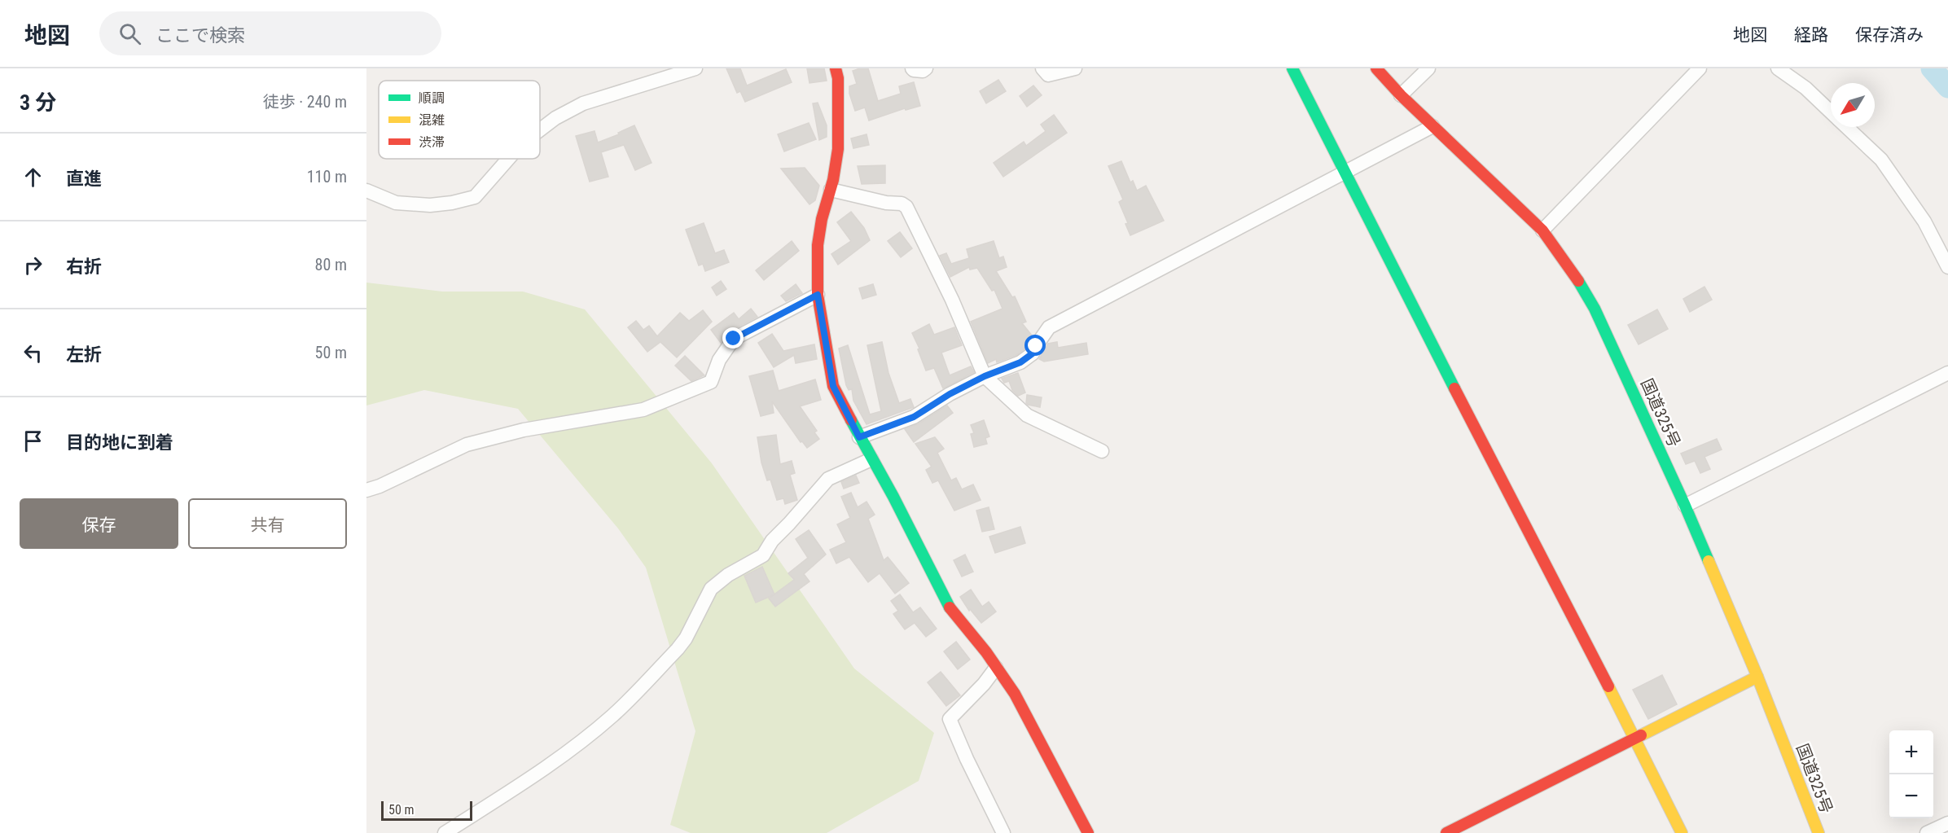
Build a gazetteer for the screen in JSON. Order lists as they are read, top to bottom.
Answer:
{
  "streets": {
    "main road": ["国道325号"]
  },
  "legend": ["順調", "混雑", "渋滞"],
  "scale_bar": "50 m",
  "north": "bottom left",
  "page": {
    "header": "地図",
    "search": "ここで検索",
    "nav": ["地図", "経路", "保存済み"],
    "heading": ["3 分", "徒歩 · 240 m"],
    "list": [
      ["直進", "110 m"],
      ["右折", "80 m"],
      ["左折", "50 m"],
      "目的地に到着"
    ],
    "buttons": ["保存", "共有"],
    "map_buttons": ["+", "−"],
    "scale": "50 m"
  }
}
